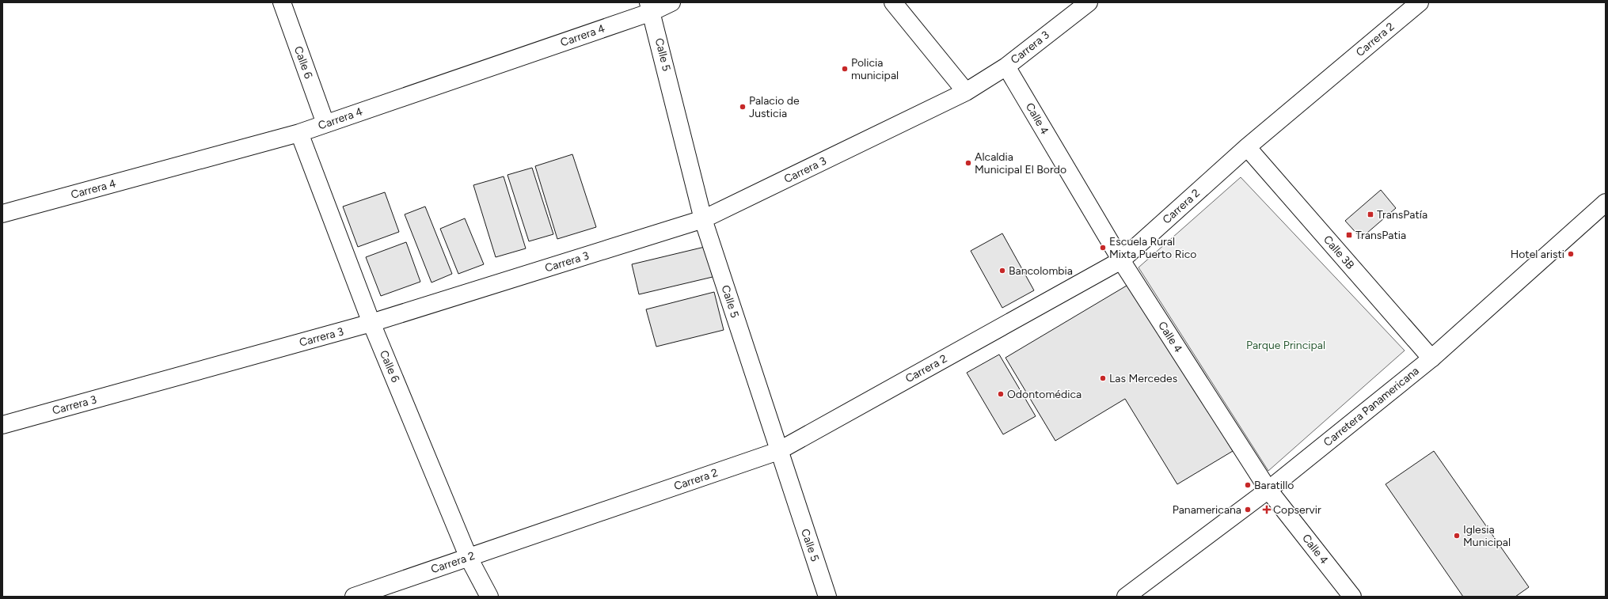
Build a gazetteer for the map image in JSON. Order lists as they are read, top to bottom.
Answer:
{
  "streets": {
    "main road": [
      "Carrera 4",
      "Carrera 2",
      "Carrera 3",
      "Calle 5",
      "Calle 6",
      "Calle 4",
      "Calle 3B",
      "Carretera Panamericana"
    ]
  },
  "crossings": [
    ["Carrera 4", "Calle 5"],
    ["Carrera 4", "Calle 6"],
    ["Carrera 2", "Calle 5"],
    ["Carrera 2", "Calle 6"],
    ["Carrera 2", "Calle 4"],
    ["Carrera 2", "Calle 3B"],
    ["Carrera 3", "Calle 5"],
    ["Carrera 3", "Calle 6"],
    ["Carrera 3", "Calle 4"],
    ["Calle 4", "Carretera Panamericana"],
    ["Calle 3B", "Carretera Panamericana"]
  ],
  "parks": ["Parque Principal"],
  "places": {
    "other": [
      "Policia municipal",
      "Palacio de Justicia",
      "Alcaldia Municipal El Bordo",
      "Escuela Rural Mixta Puerto Rico",
      "Hotel aristi",
      "Bancolombia",
      "Las Mercedes",
      "Odontomédica",
      "Baratillo",
      "Panamericana",
      "Iglesia Municipal"
    ],
    "transit": ["TransPatía", "TransPatia"],
    "health": ["Copservir"]
  }
}
